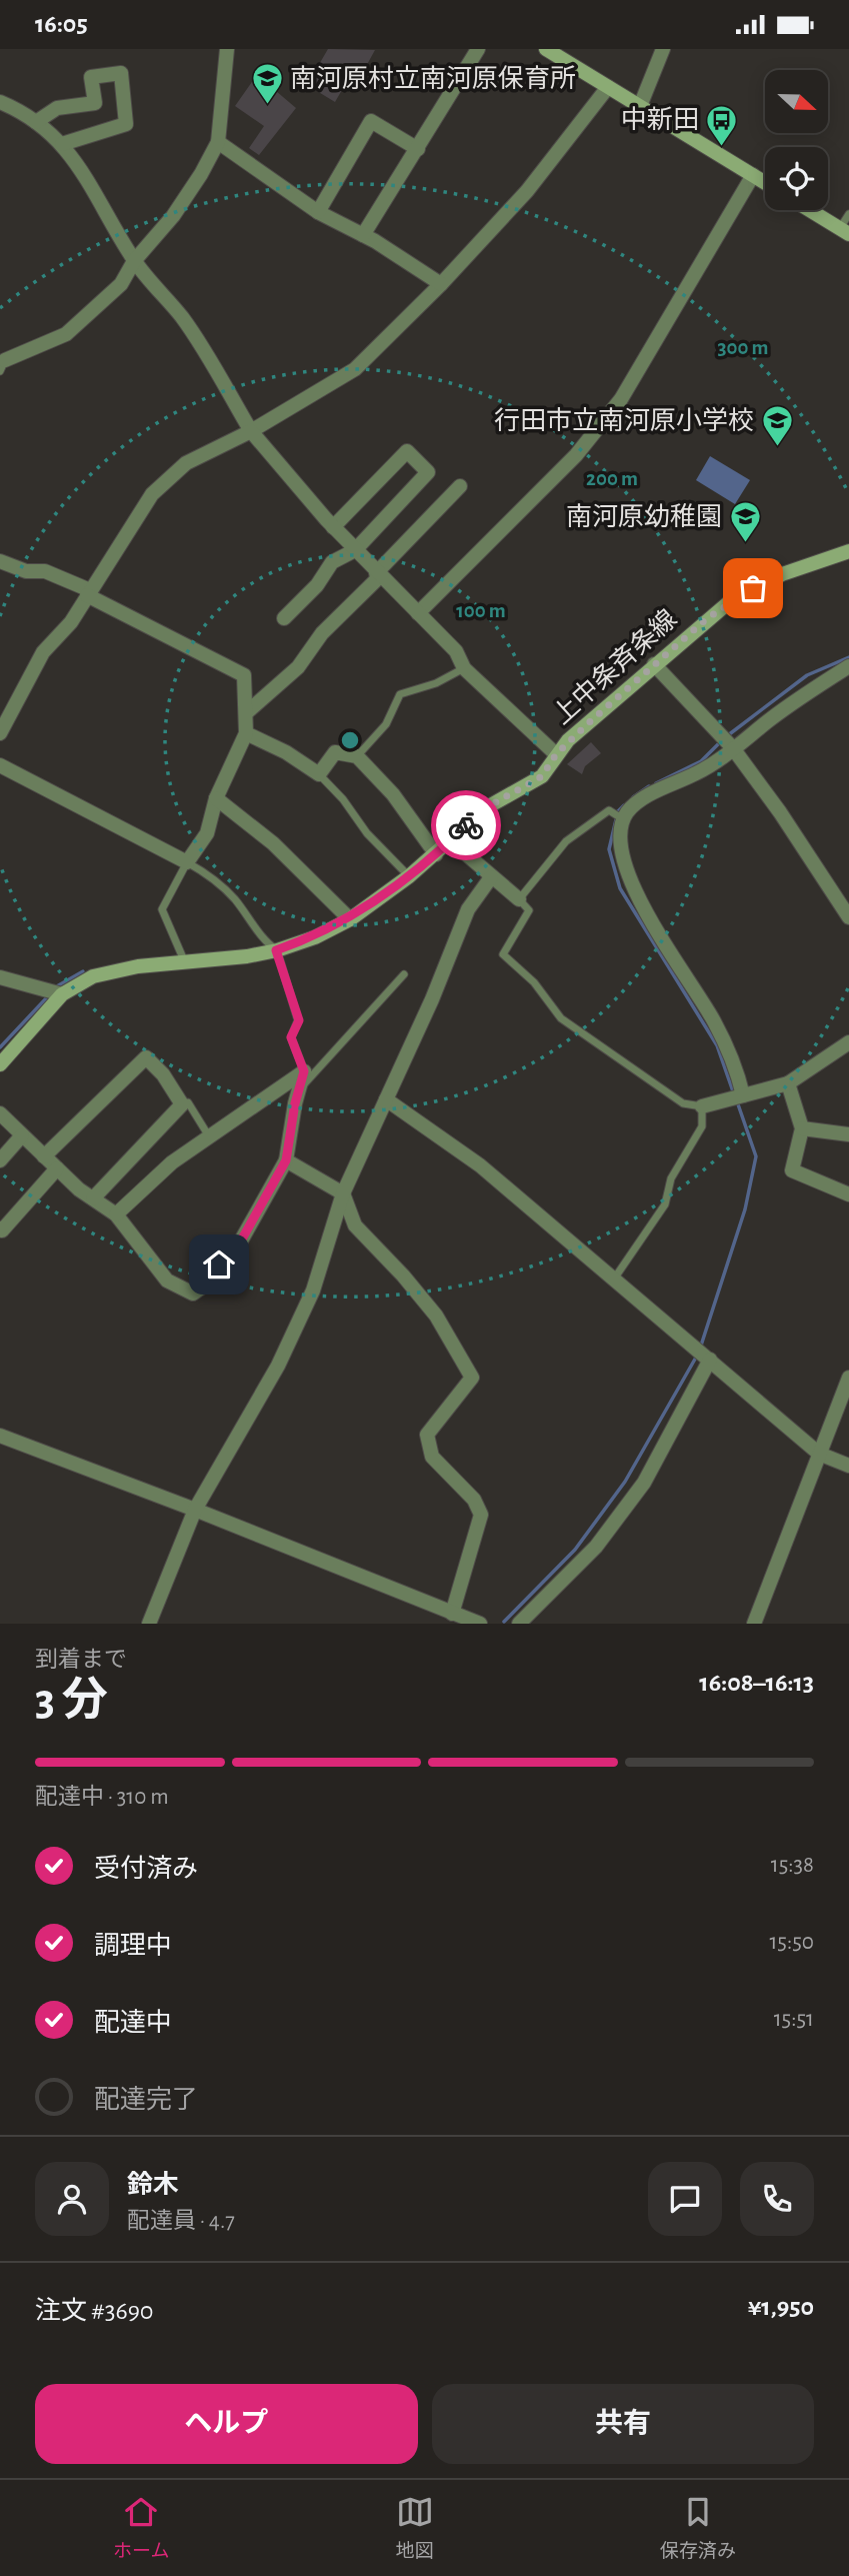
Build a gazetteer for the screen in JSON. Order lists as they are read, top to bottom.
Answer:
{
  "streets": {
    "main road": ["上中条斉条線"]
  },
  "places": {
    "school or university": ["南河原村立南河原保育所", "行田市立南河原小学校", "南河原幼稚園"],
    "bus stop": ["中新田"]
  },
  "north": "right",
  "page": {
    "status": "16:05",
    "heading": ["3 分", "到着まで", "16:08–16:13"],
    "panel": [
      "鈴木",
      "配達員 · 4.7",
      "注文 #3690",
      "¥1,950"
    ],
    "bar": "配達中 · 310 m",
    "list": [
      ["受付済み", "15:38"],
      ["調理中", "15:50"],
      ["配達中", "15:51"],
      "配達完了"
    ],
    "buttons": ["ヘルプ", "共有"],
    "tabs": ["ホーム", "地図", "保存済み"]
  },
  "rings": ["300 m", "200 m", "100 m"]
}
